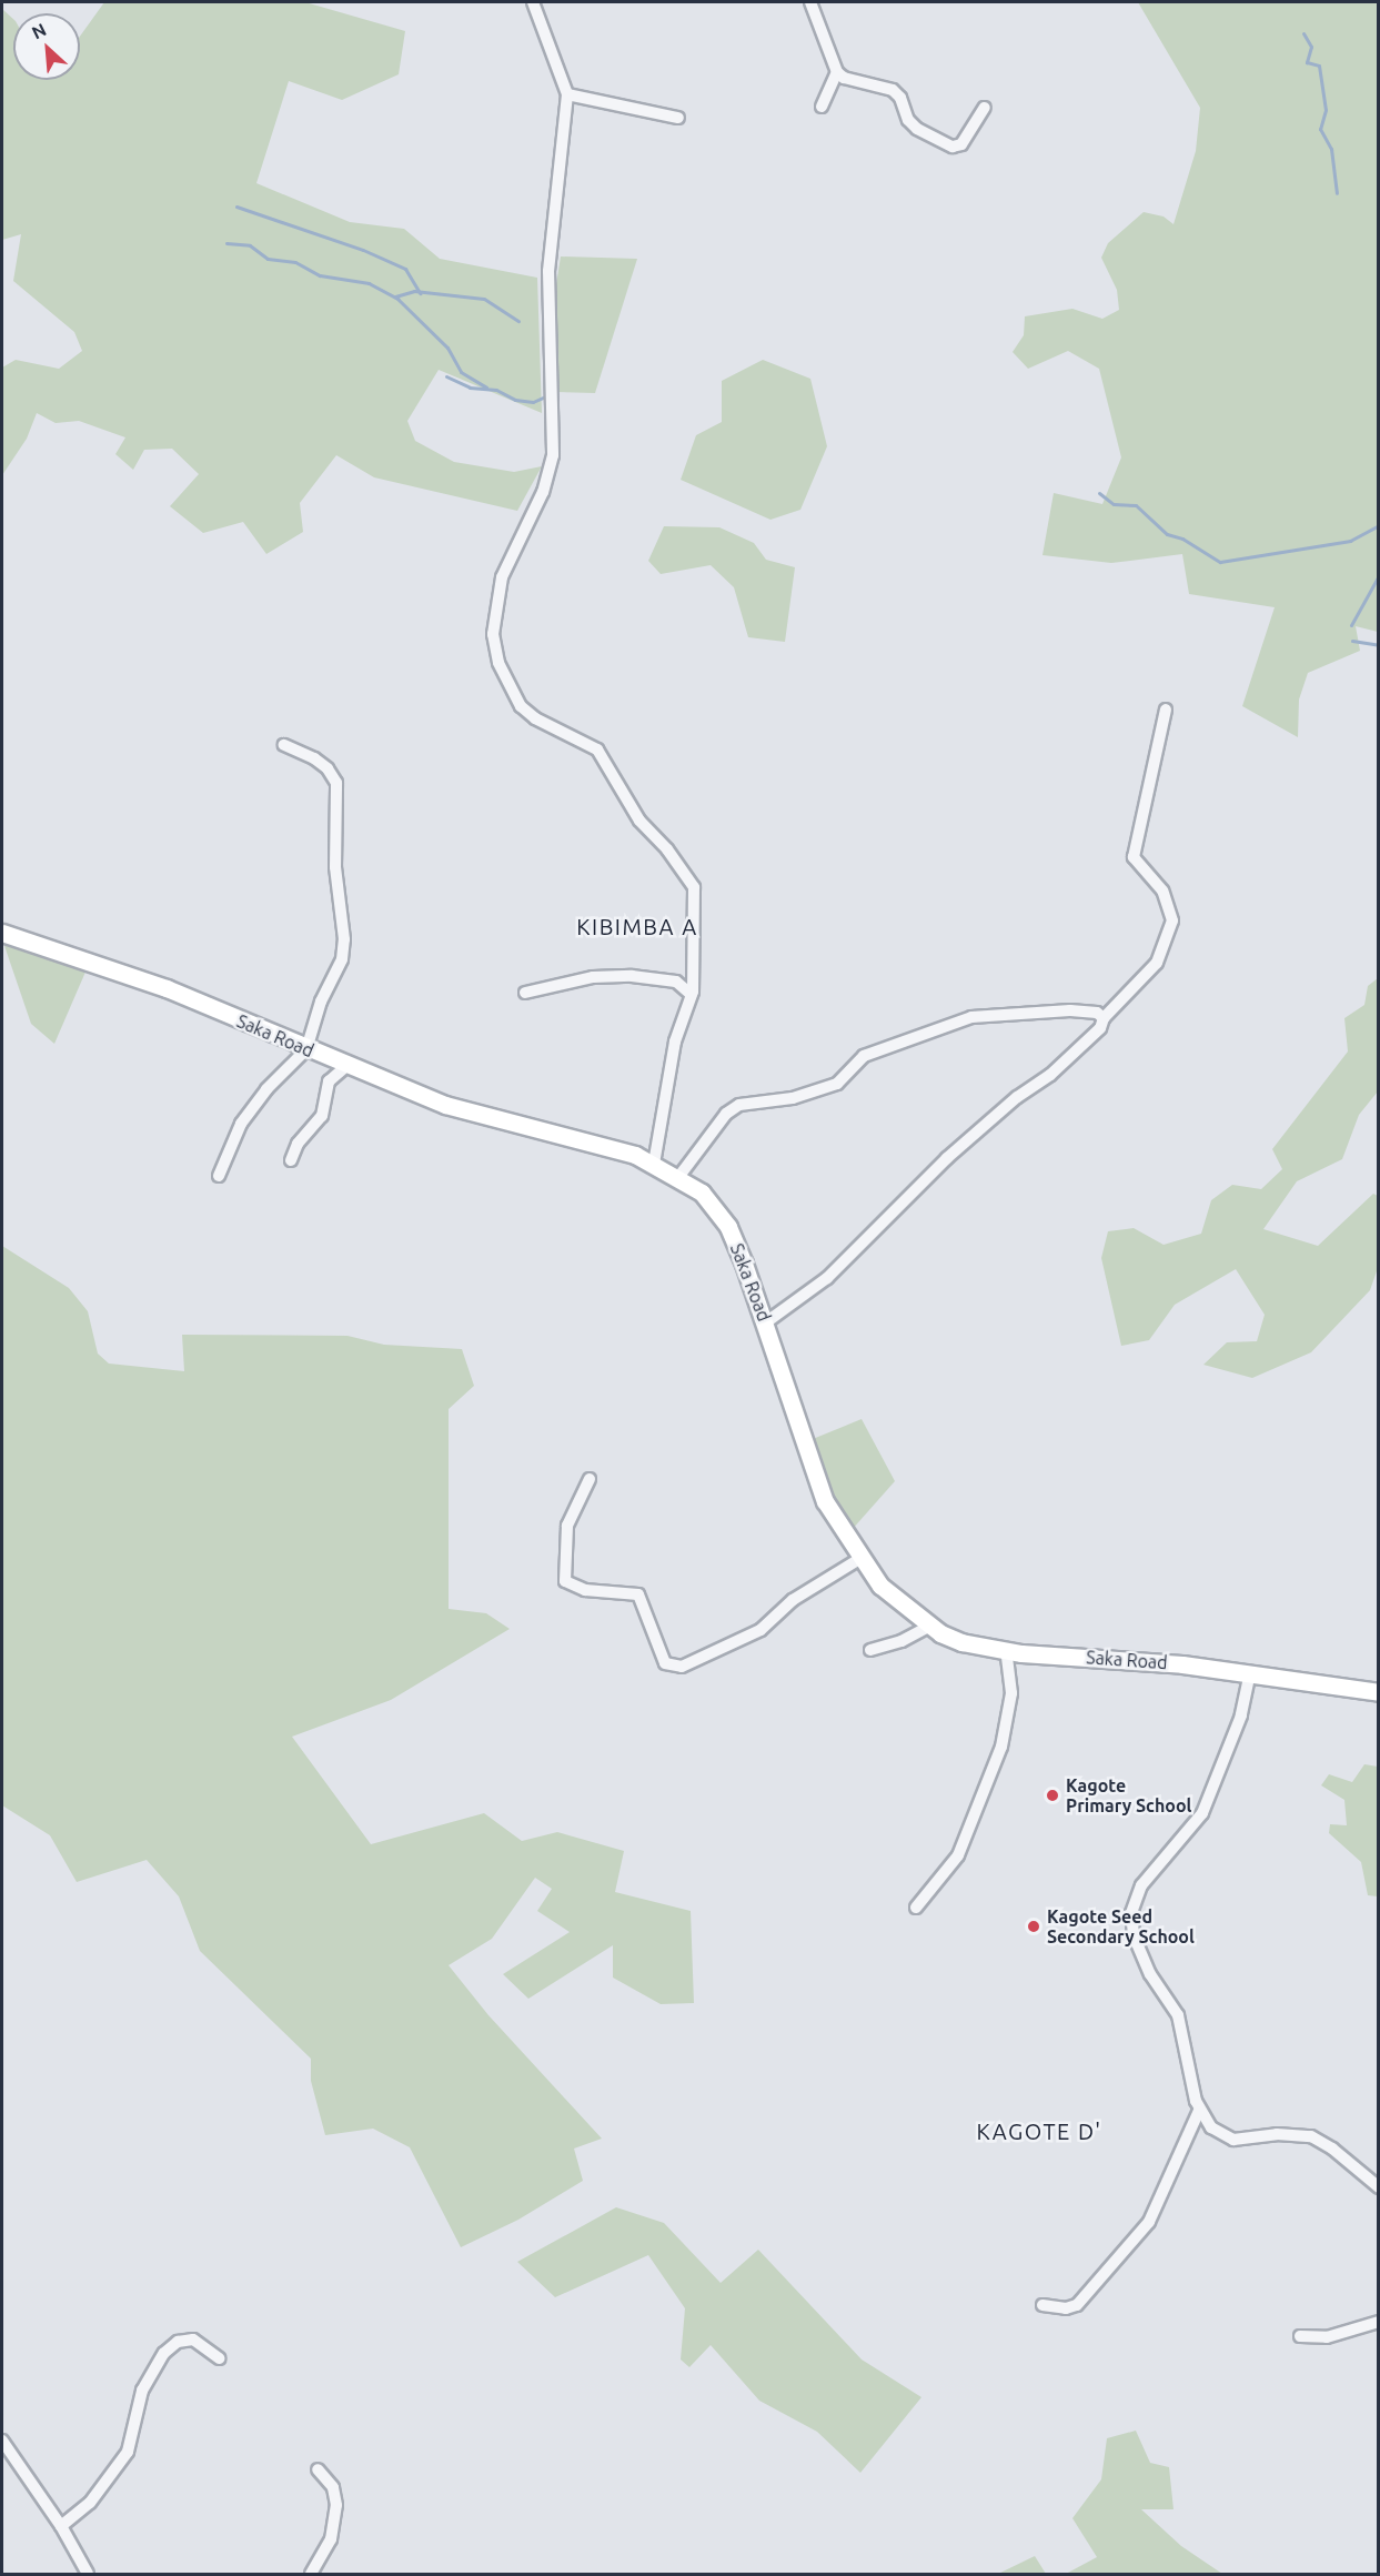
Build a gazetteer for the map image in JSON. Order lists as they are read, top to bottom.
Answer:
{
  "streets": {
    "main road": ["Saka Road"]
  },
  "districts": ["KIBIMBA A", "KAGOTE D'"],
  "places": ["Kagote Primary School", "Kagote Seed Secondary School"],
  "north": "top left"
}
